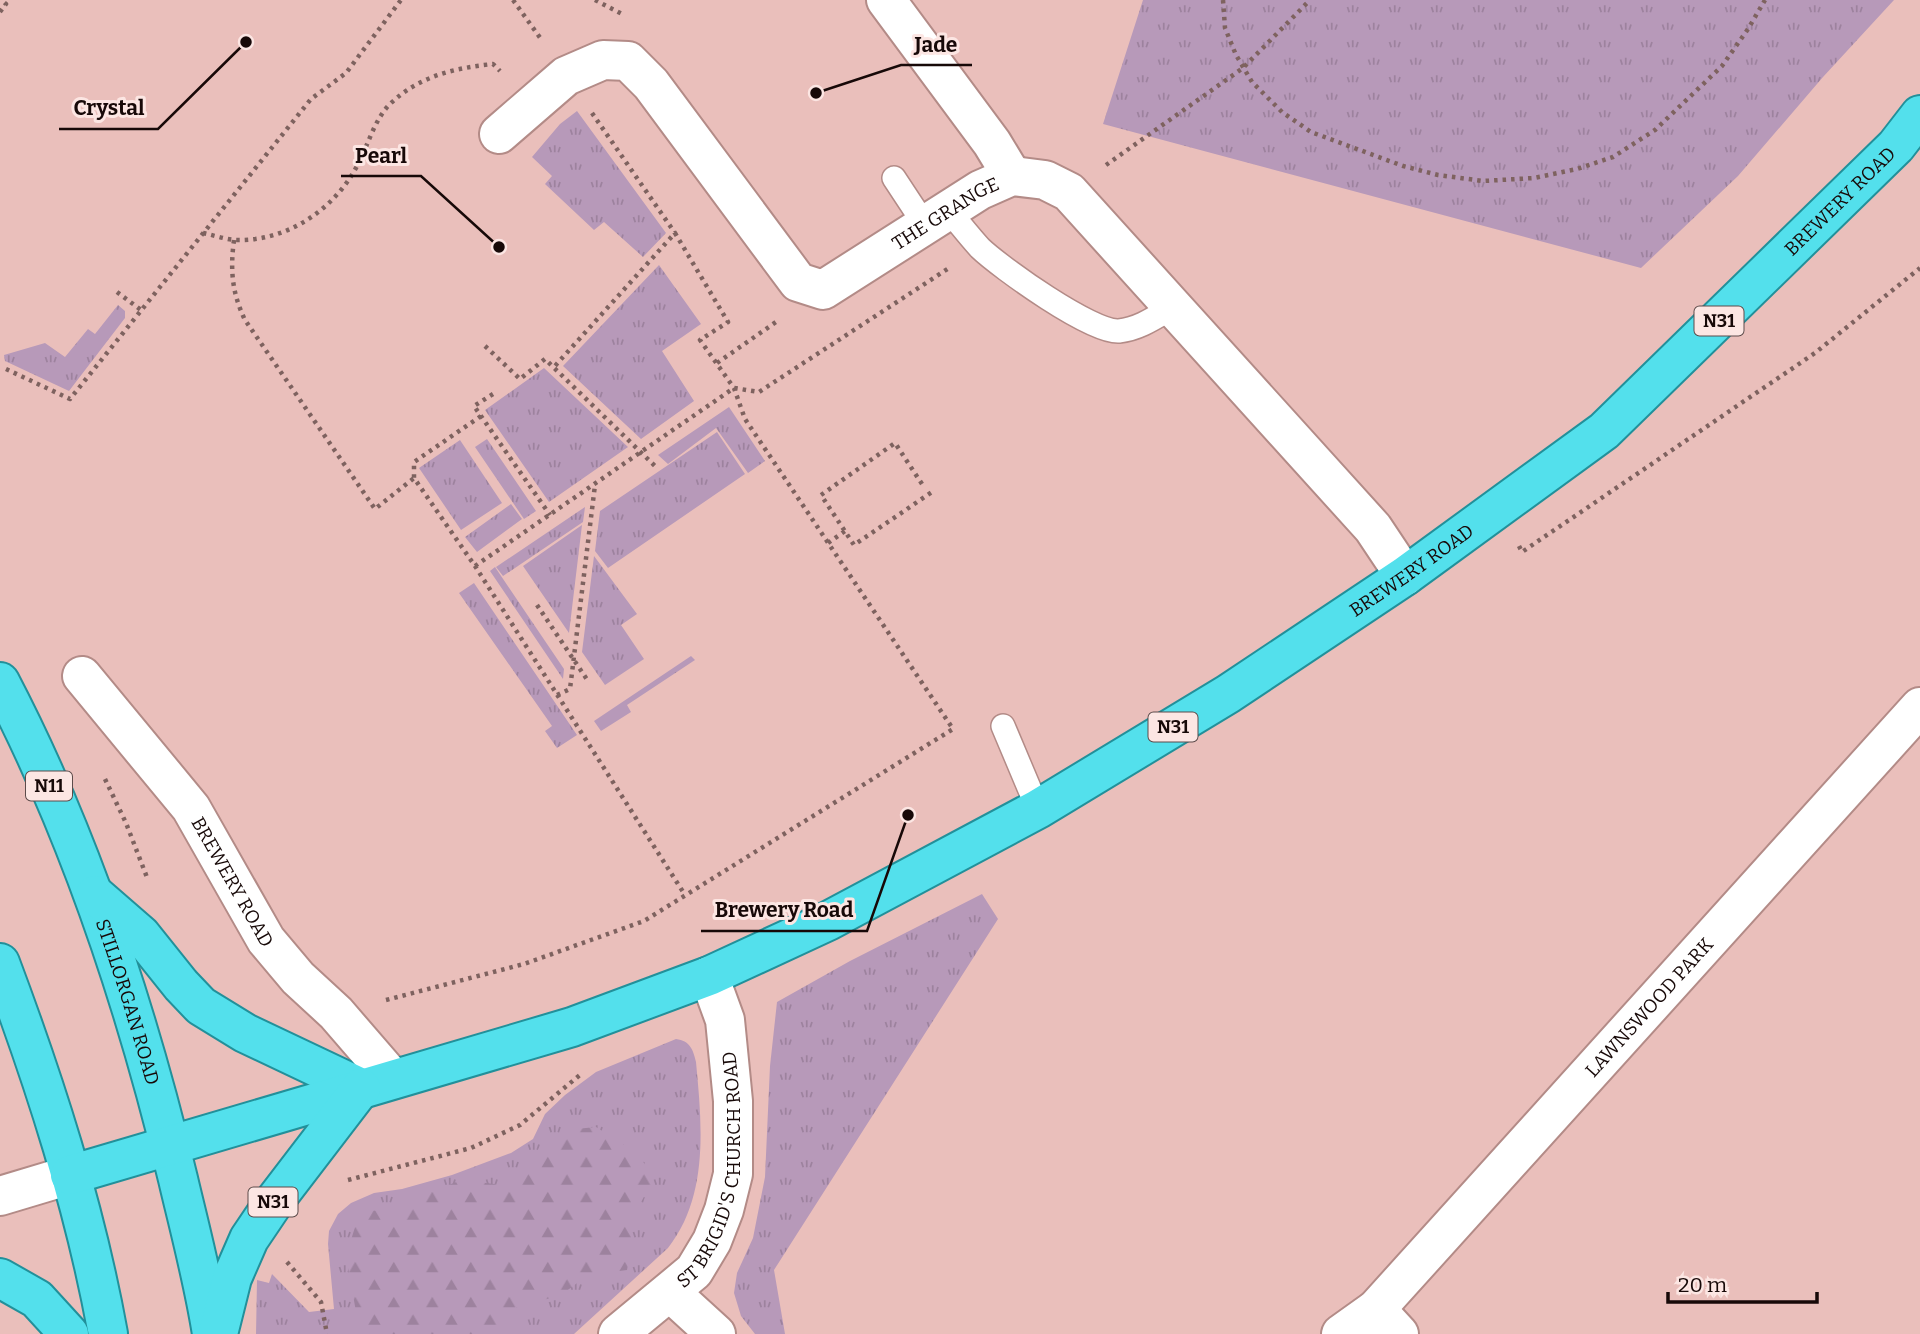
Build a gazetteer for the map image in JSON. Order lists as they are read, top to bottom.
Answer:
{
  "streets": {
    "highway": [
      "BREWERY ROAD",
      "N31",
      "N11",
      "STILLORGAN ROAD"
    ],
    "street": ["THE GRANGE", "LAWNSWOOD PARK", "ST BRIGID'S CHURCH ROAD"]
  },
  "crossings": [
    ["BREWERY ROAD", "THE GRANGE"],
    ["BREWERY ROAD", "N31"],
    ["BREWERY ROAD", "STILLORGAN ROAD"],
    ["BREWERY ROAD", "ST BRIGID'S CHURCH ROAD"]
  ],
  "places": [
    "Crystal",
    "Jade",
    "Pearl",
    "Brewery Road"
  ],
  "scale_bar": "20 m"
}
